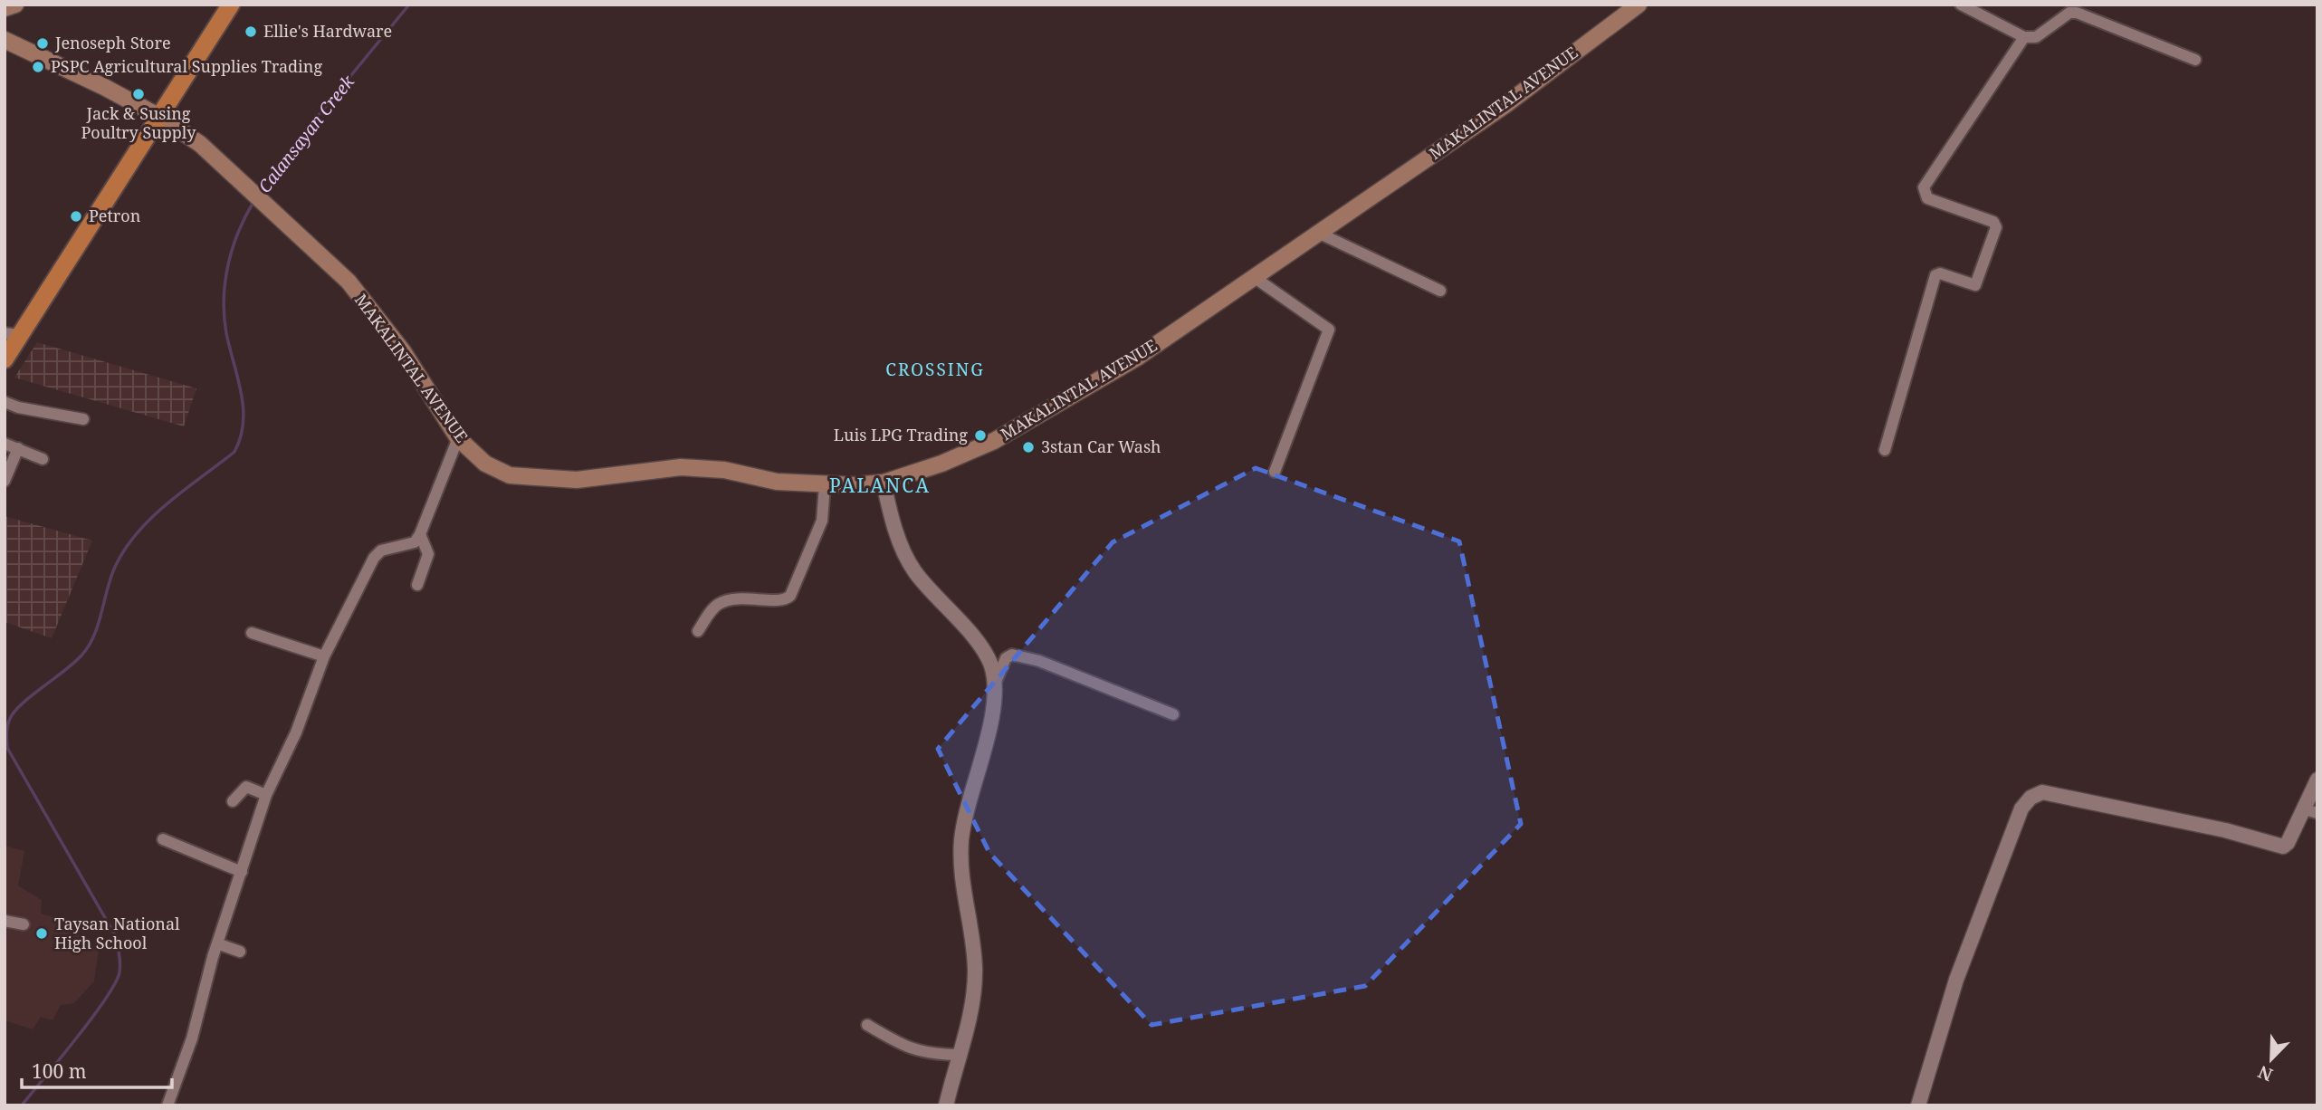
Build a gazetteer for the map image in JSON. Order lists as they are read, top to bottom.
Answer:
{
  "streets": {
    "main road": ["MAKALINTAL AVENUE"]
  },
  "districts": ["CROSSING", "PALANCA"],
  "water": ["Calansayan Creek"],
  "places": [
    "Ellie's Hardware",
    "Jenoseph Store",
    "PSPC Agricultural Supplies Trading",
    "Jack & Susing Poultry Supply",
    "Petron",
    "Luis LPG Trading",
    "3stan Car Wash",
    "Taysan National High School"
  ],
  "scale_bar": "100 m",
  "north": "bottom left"
}
